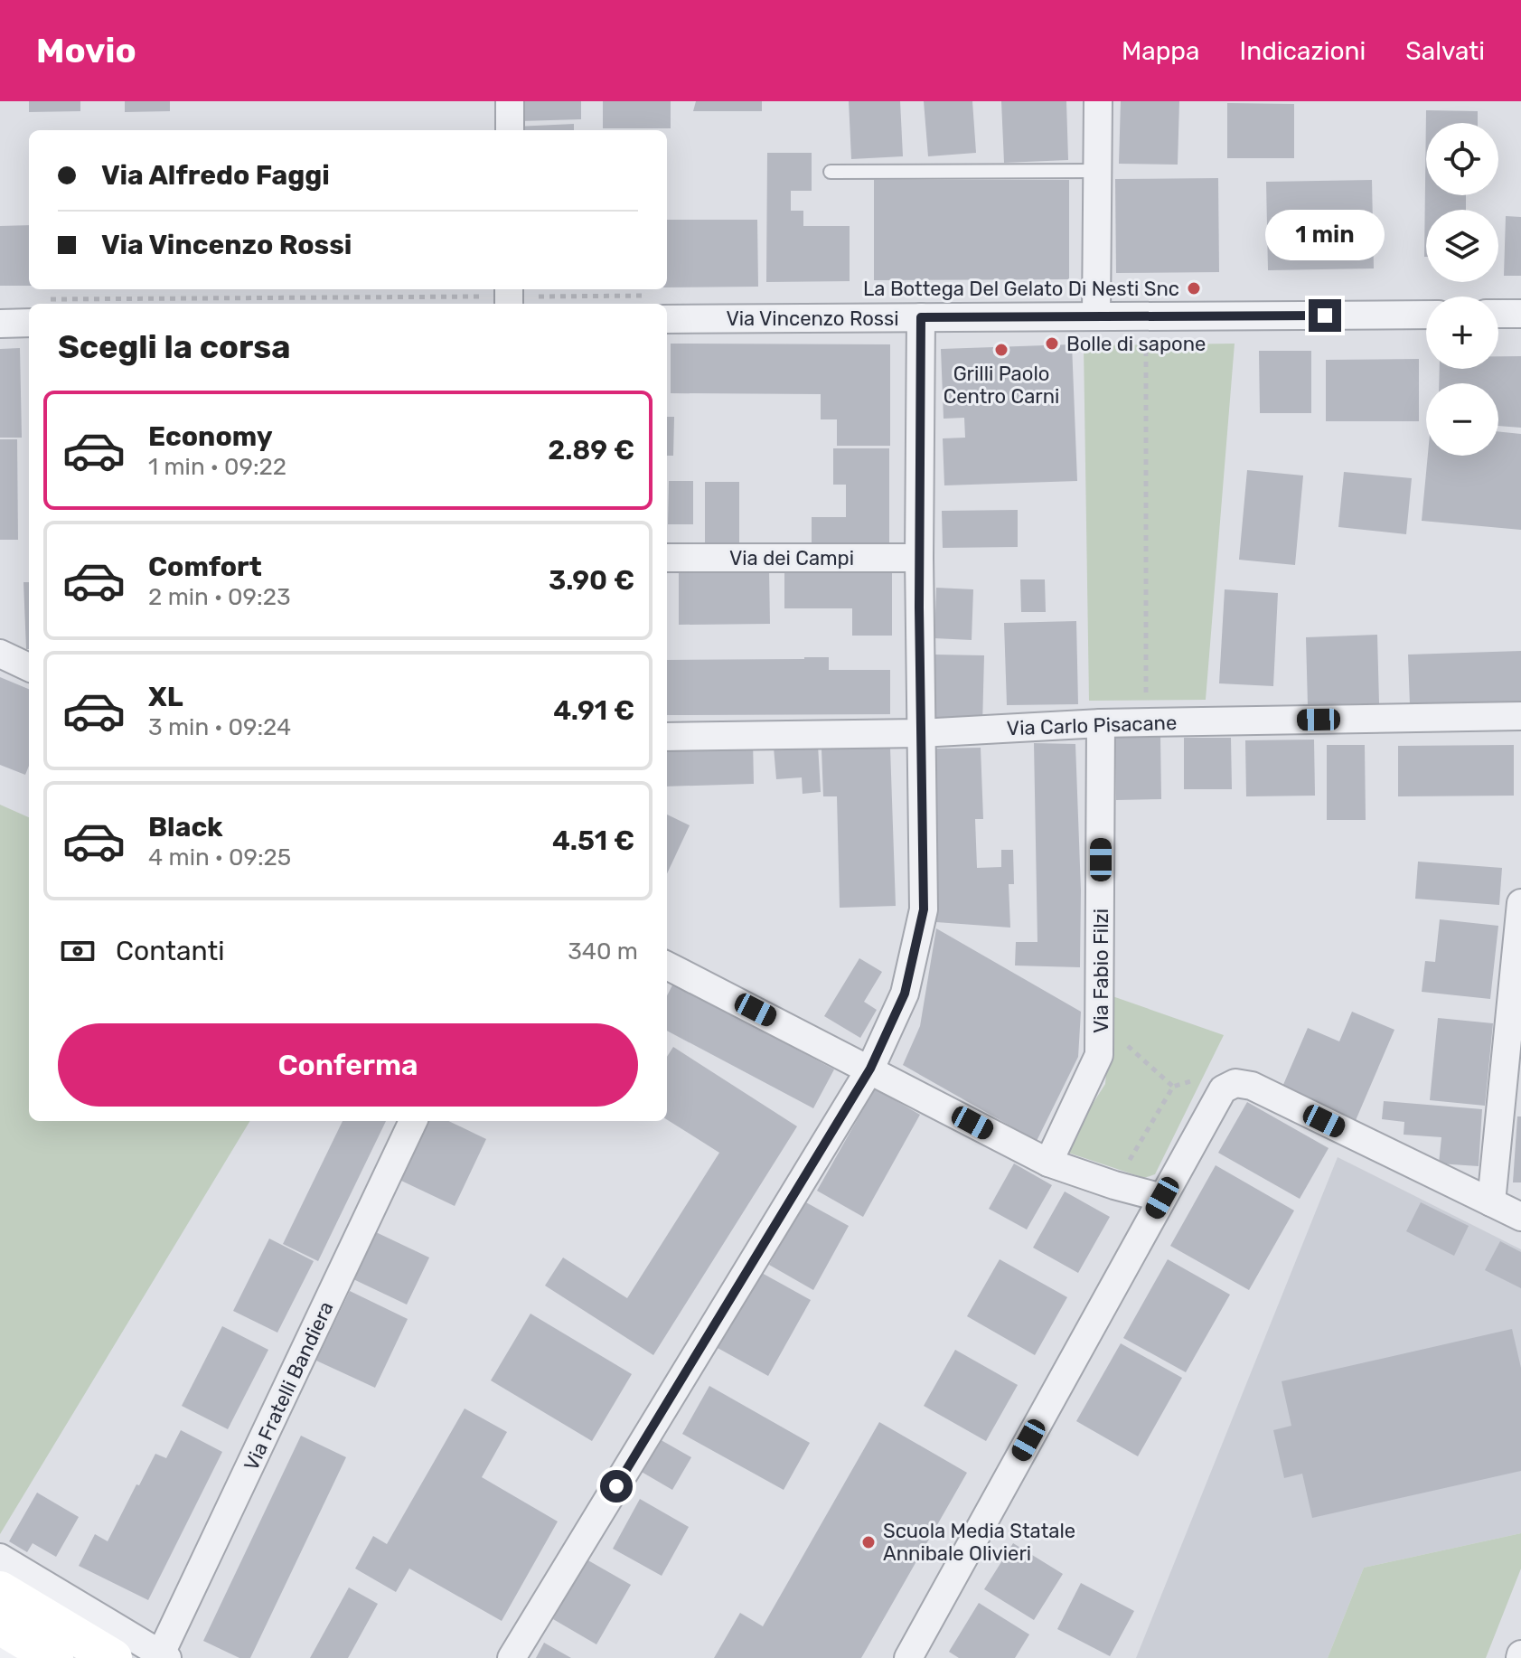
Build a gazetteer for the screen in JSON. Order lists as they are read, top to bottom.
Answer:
{
  "streets": {
    "street": [
      "Via Vincenzo Rossi",
      "Via dei Campi",
      "Via Carlo Pisacane",
      "Via Fabio Filzi",
      "Via Fratelli Bandiera"
    ]
  },
  "crossings": [
    ["Via Carlo Pisacane", "Via Fabio Filzi"]
  ],
  "places": [
    "La Bottega Del Gelato Di Nesti Snc",
    "Bolle di sapone",
    "Grilli Paolo Centro Carni",
    "Scuola Media Statale Annibale Olivieri"
  ],
  "page": {
    "header": "Movio",
    "nav": ["Mappa", "Indicazioni", "Salvati"],
    "map_buttons": ["+", "−"],
    "banner": ["Via Alfredo Faggi", "Via Vincenzo Rossi"],
    "bubble": "1 min",
    "heading": "Scegli la corsa",
    "list": [
      {
        "name": "Economy",
        "note": "1 min · 09:22",
        "value": "2.89 €"
      },
      {
        "name": "Comfort",
        "note": "2 min · 09:23",
        "value": "3.90 €"
      },
      {
        "name": "XL",
        "note": "3 min · 09:24",
        "value": "4.91 €"
      },
      {
        "name": "Black",
        "note": "4 min · 09:25",
        "value": "4.51 €"
      }
    ],
    "pay": ["Contanti", "340 m"],
    "buttons": "Conferma"
  }
}
